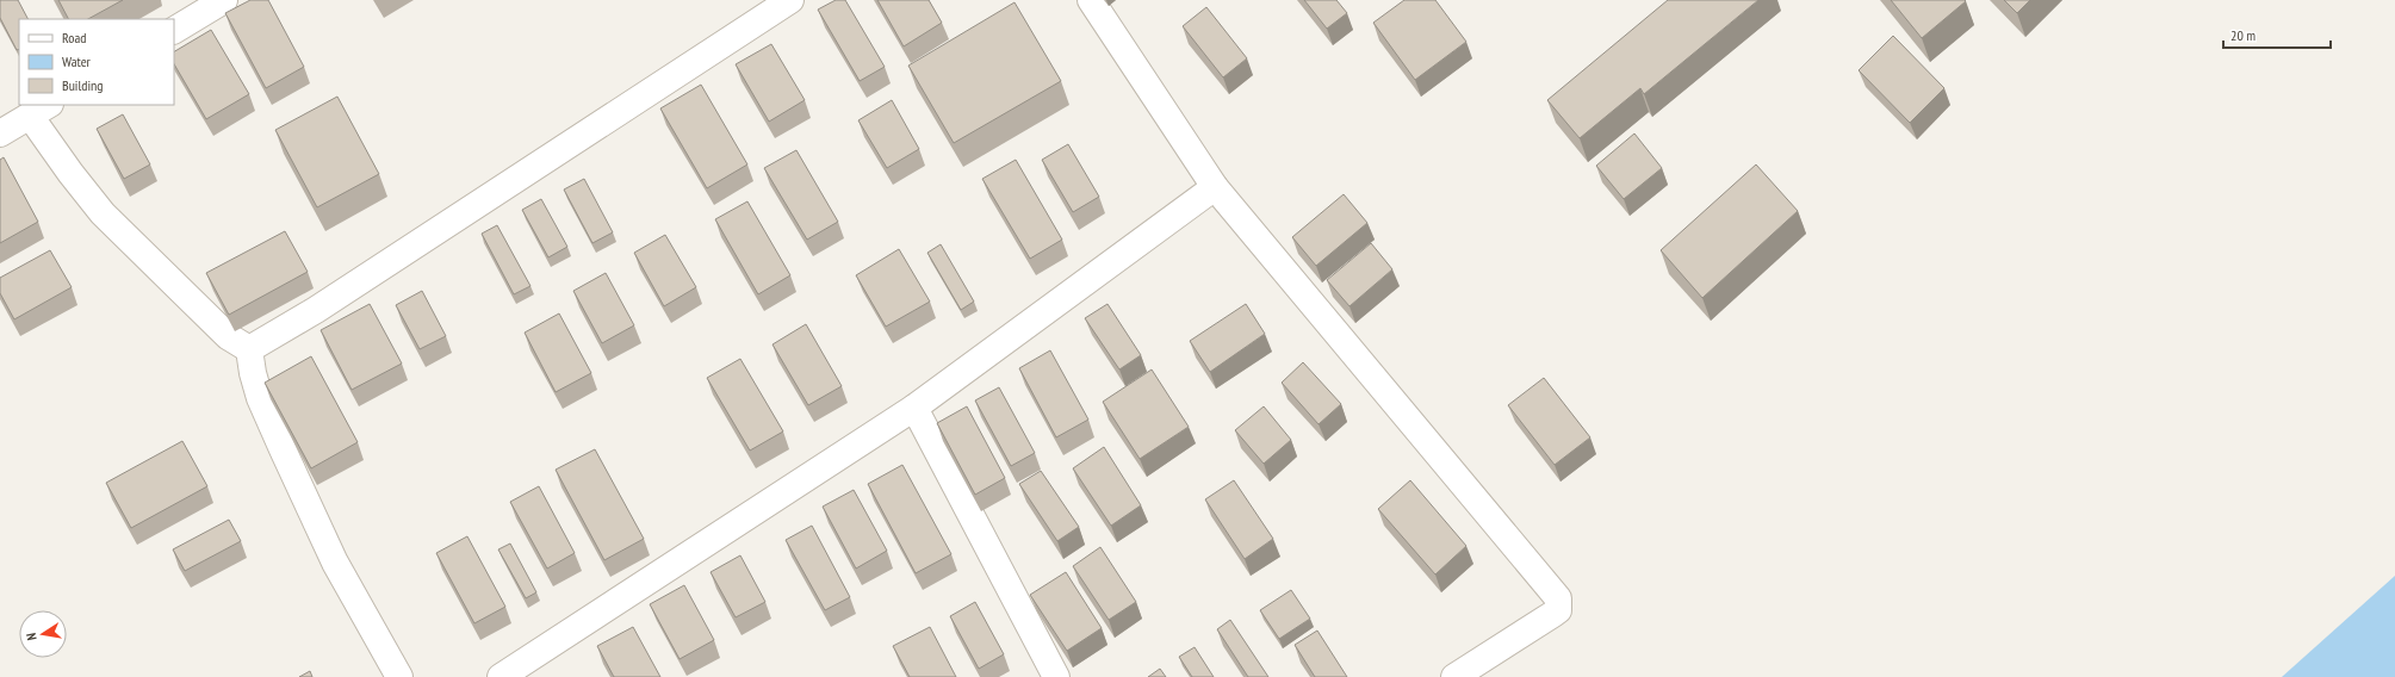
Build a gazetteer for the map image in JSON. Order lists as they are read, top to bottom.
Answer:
{
  "legend": ["Road", "Water", "Building"],
  "scale_bar": "20 m",
  "north": "left"
}
